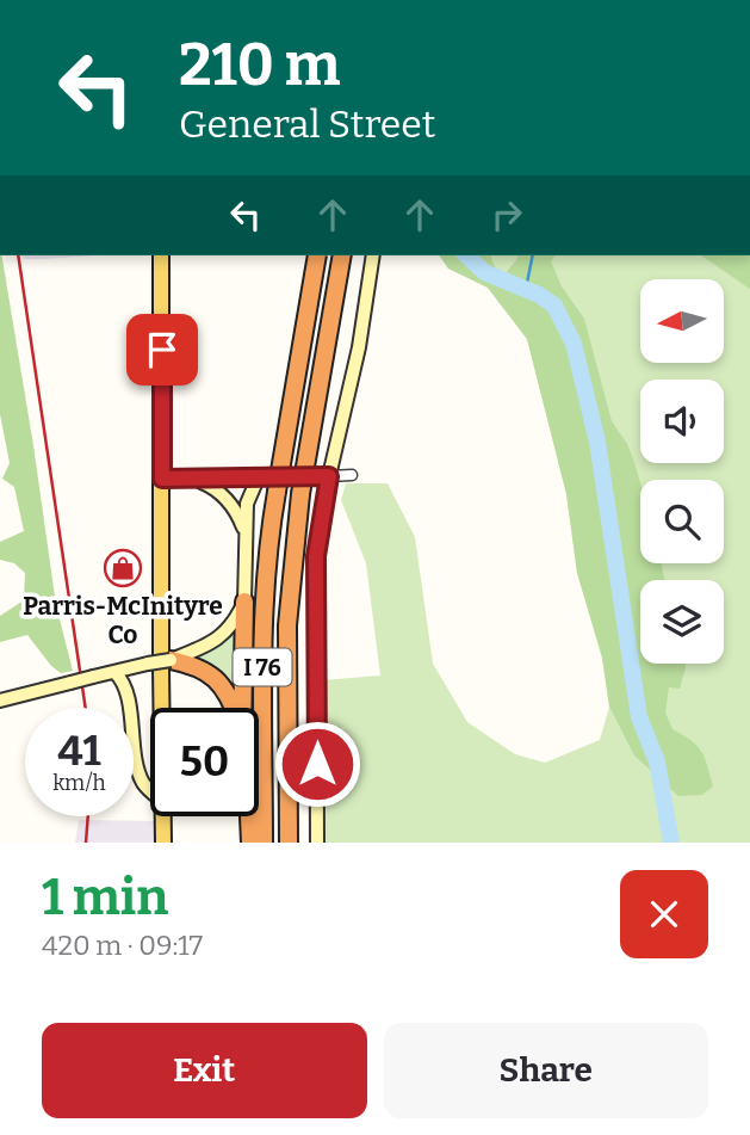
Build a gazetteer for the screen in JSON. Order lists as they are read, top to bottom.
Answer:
{
  "streets": {
    "highway": ["I 76"]
  },
  "places": {
    "shop": ["Parris-McInityre Co"]
  },
  "north": "left",
  "page": {
    "turn": ["210 m", "General Street"],
    "speed": "41 km/h",
    "limit": "50",
    "heading": ["1 min", "420 m · 09:17"],
    "buttons": ["Exit", "Share"]
  }
}
